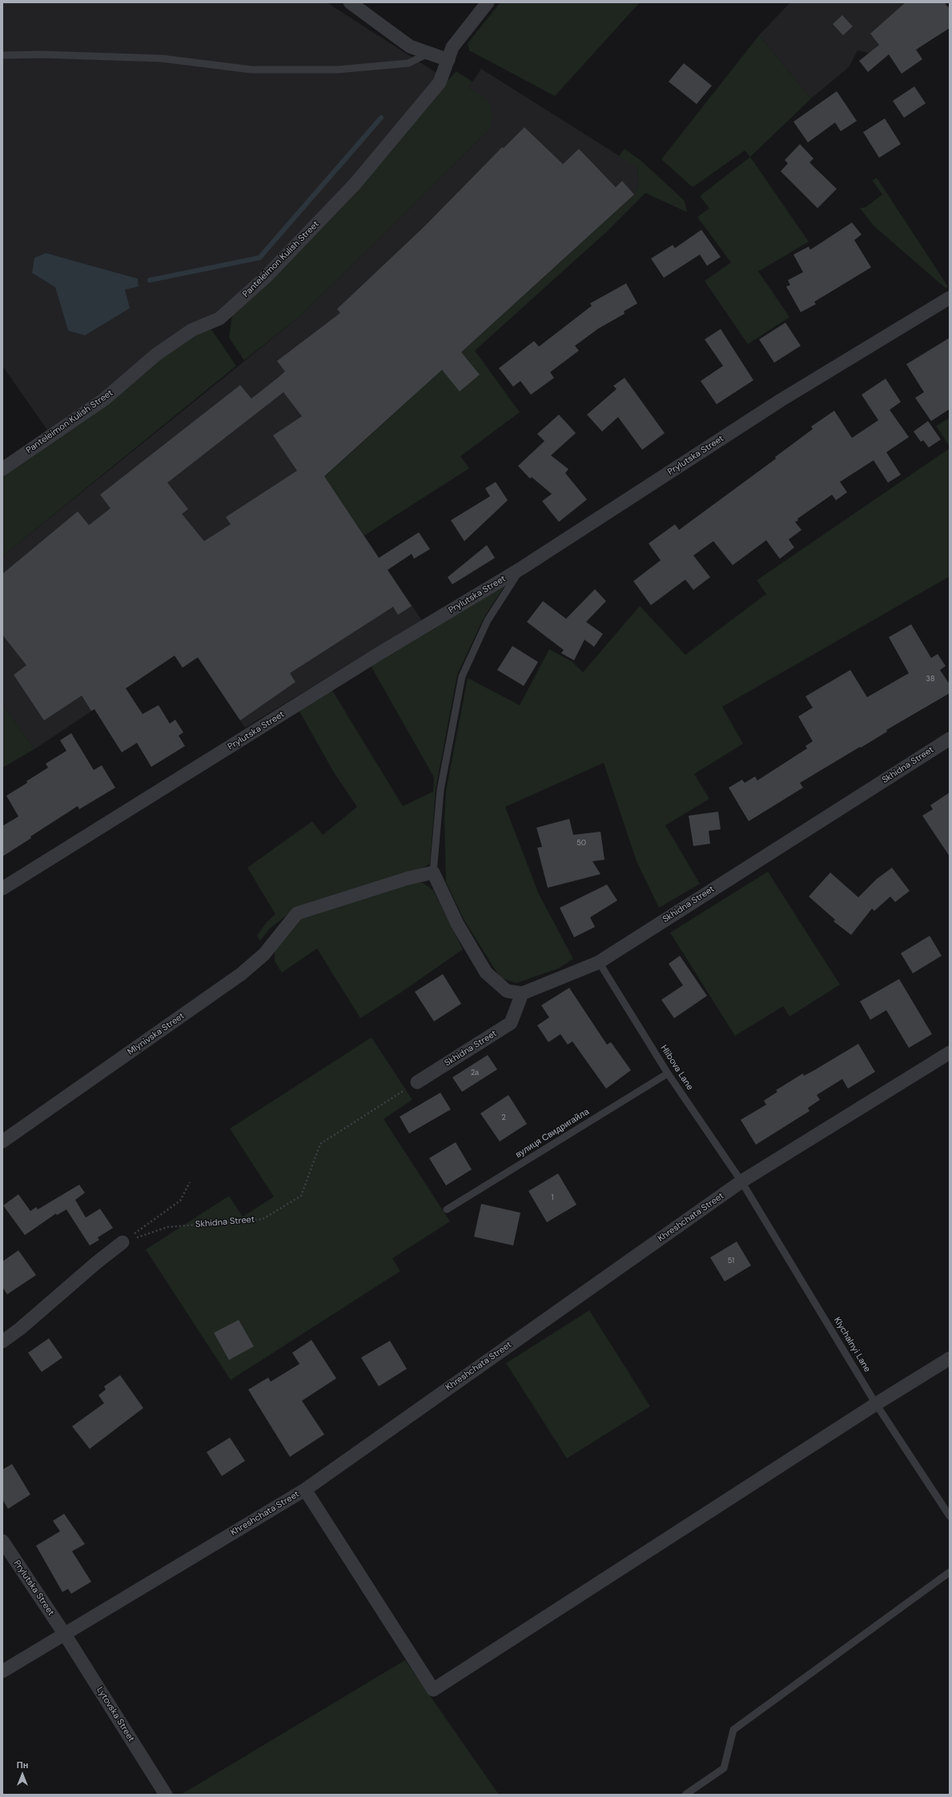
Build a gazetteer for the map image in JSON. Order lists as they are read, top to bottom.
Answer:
{
  "streets": {
    "street": [
      "Panteleimon Kulish Street",
      "Prylutska Street",
      "Skhidna Street",
      "Mlynivska Street",
      "Khreshchata Street",
      "Lytovska Street"
    ],
    "lane": ["Hlibova Lane", "вулиця Свидригайла", "Klychalnyi Lane"]
  },
  "crossings": [
    ["Prylutska Street", "Khreshchata Street"],
    ["Prylutska Street", "Lytovska Street"],
    ["Skhidna Street", "Hlibova Lane"],
    ["Hlibova Lane", "вулиця Свидригайла"],
    ["Hlibova Lane", "Khreshchata Street"],
    ["Hlibova Lane", "Klychalnyi Lane"],
    ["Khreshchata Street", "Klychalnyi Lane"],
    ["Khreshchata Street", "Lytovska Street"]
  ],
  "house_numbers": [
    "38",
    "50",
    "2а",
    "2",
    "1",
    "51"
  ],
  "north": "top"
}
